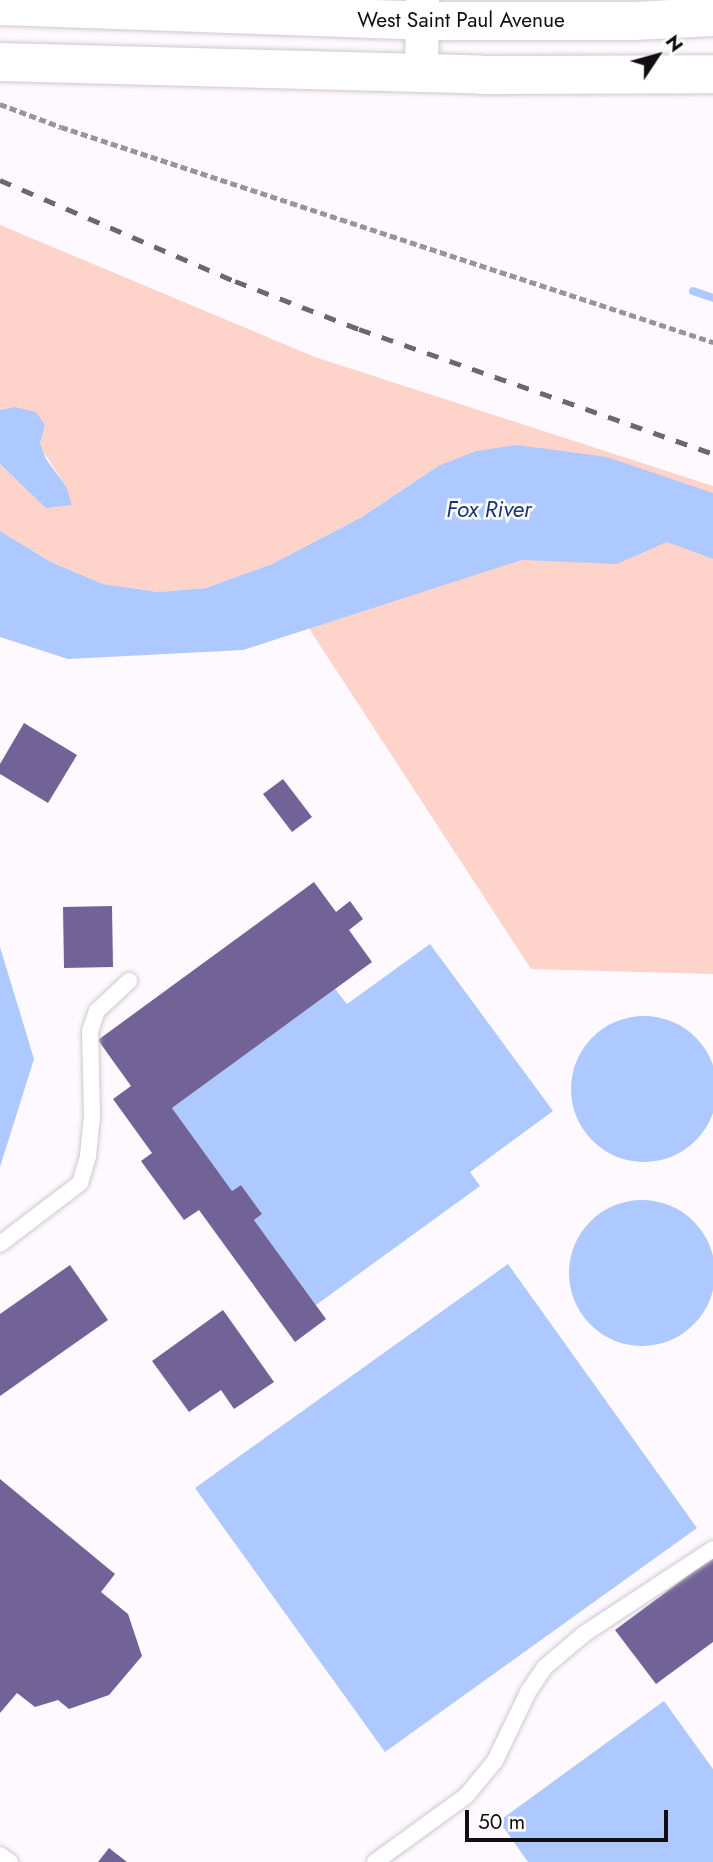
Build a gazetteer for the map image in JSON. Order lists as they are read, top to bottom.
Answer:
{
  "streets": {
    "main road": ["West Saint Paul Avenue"]
  },
  "water": ["Fox River"],
  "scale_bar": "50 m",
  "north": "top right"
}
